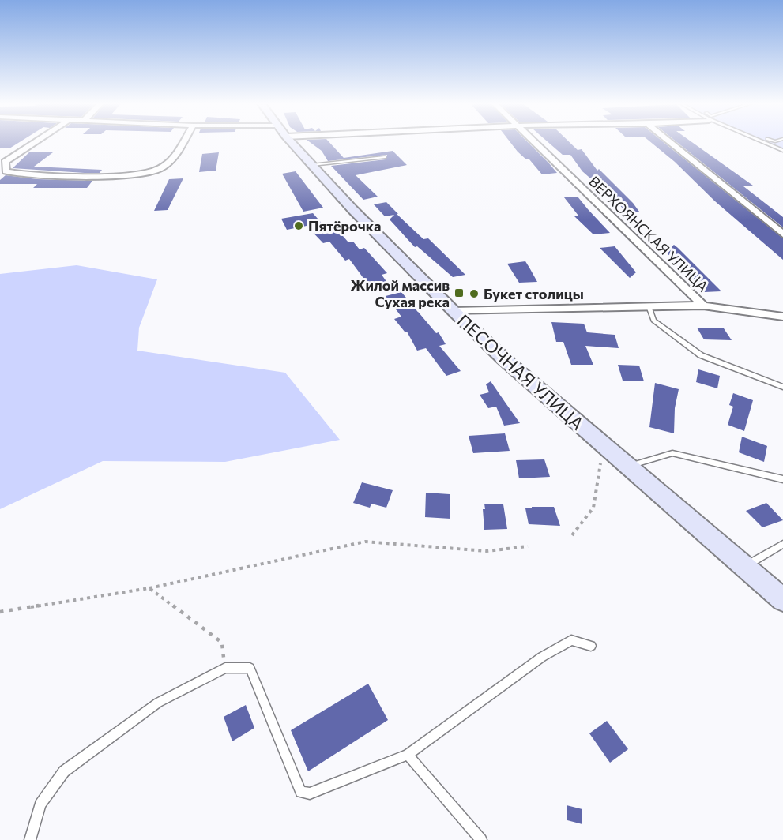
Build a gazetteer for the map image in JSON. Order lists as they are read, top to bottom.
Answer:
{
  "streets": {
    "main road": ["ПЕСОЧНАЯ УЛИЦА"],
    "street": ["ВЕРХОЯНСКАЯ УЛИЦА"]
  },
  "places": {
    "other": ["Пятёрочка", "Букет столицы"],
    "transit": ["Жилой массив Сухая река"]
  }
}
